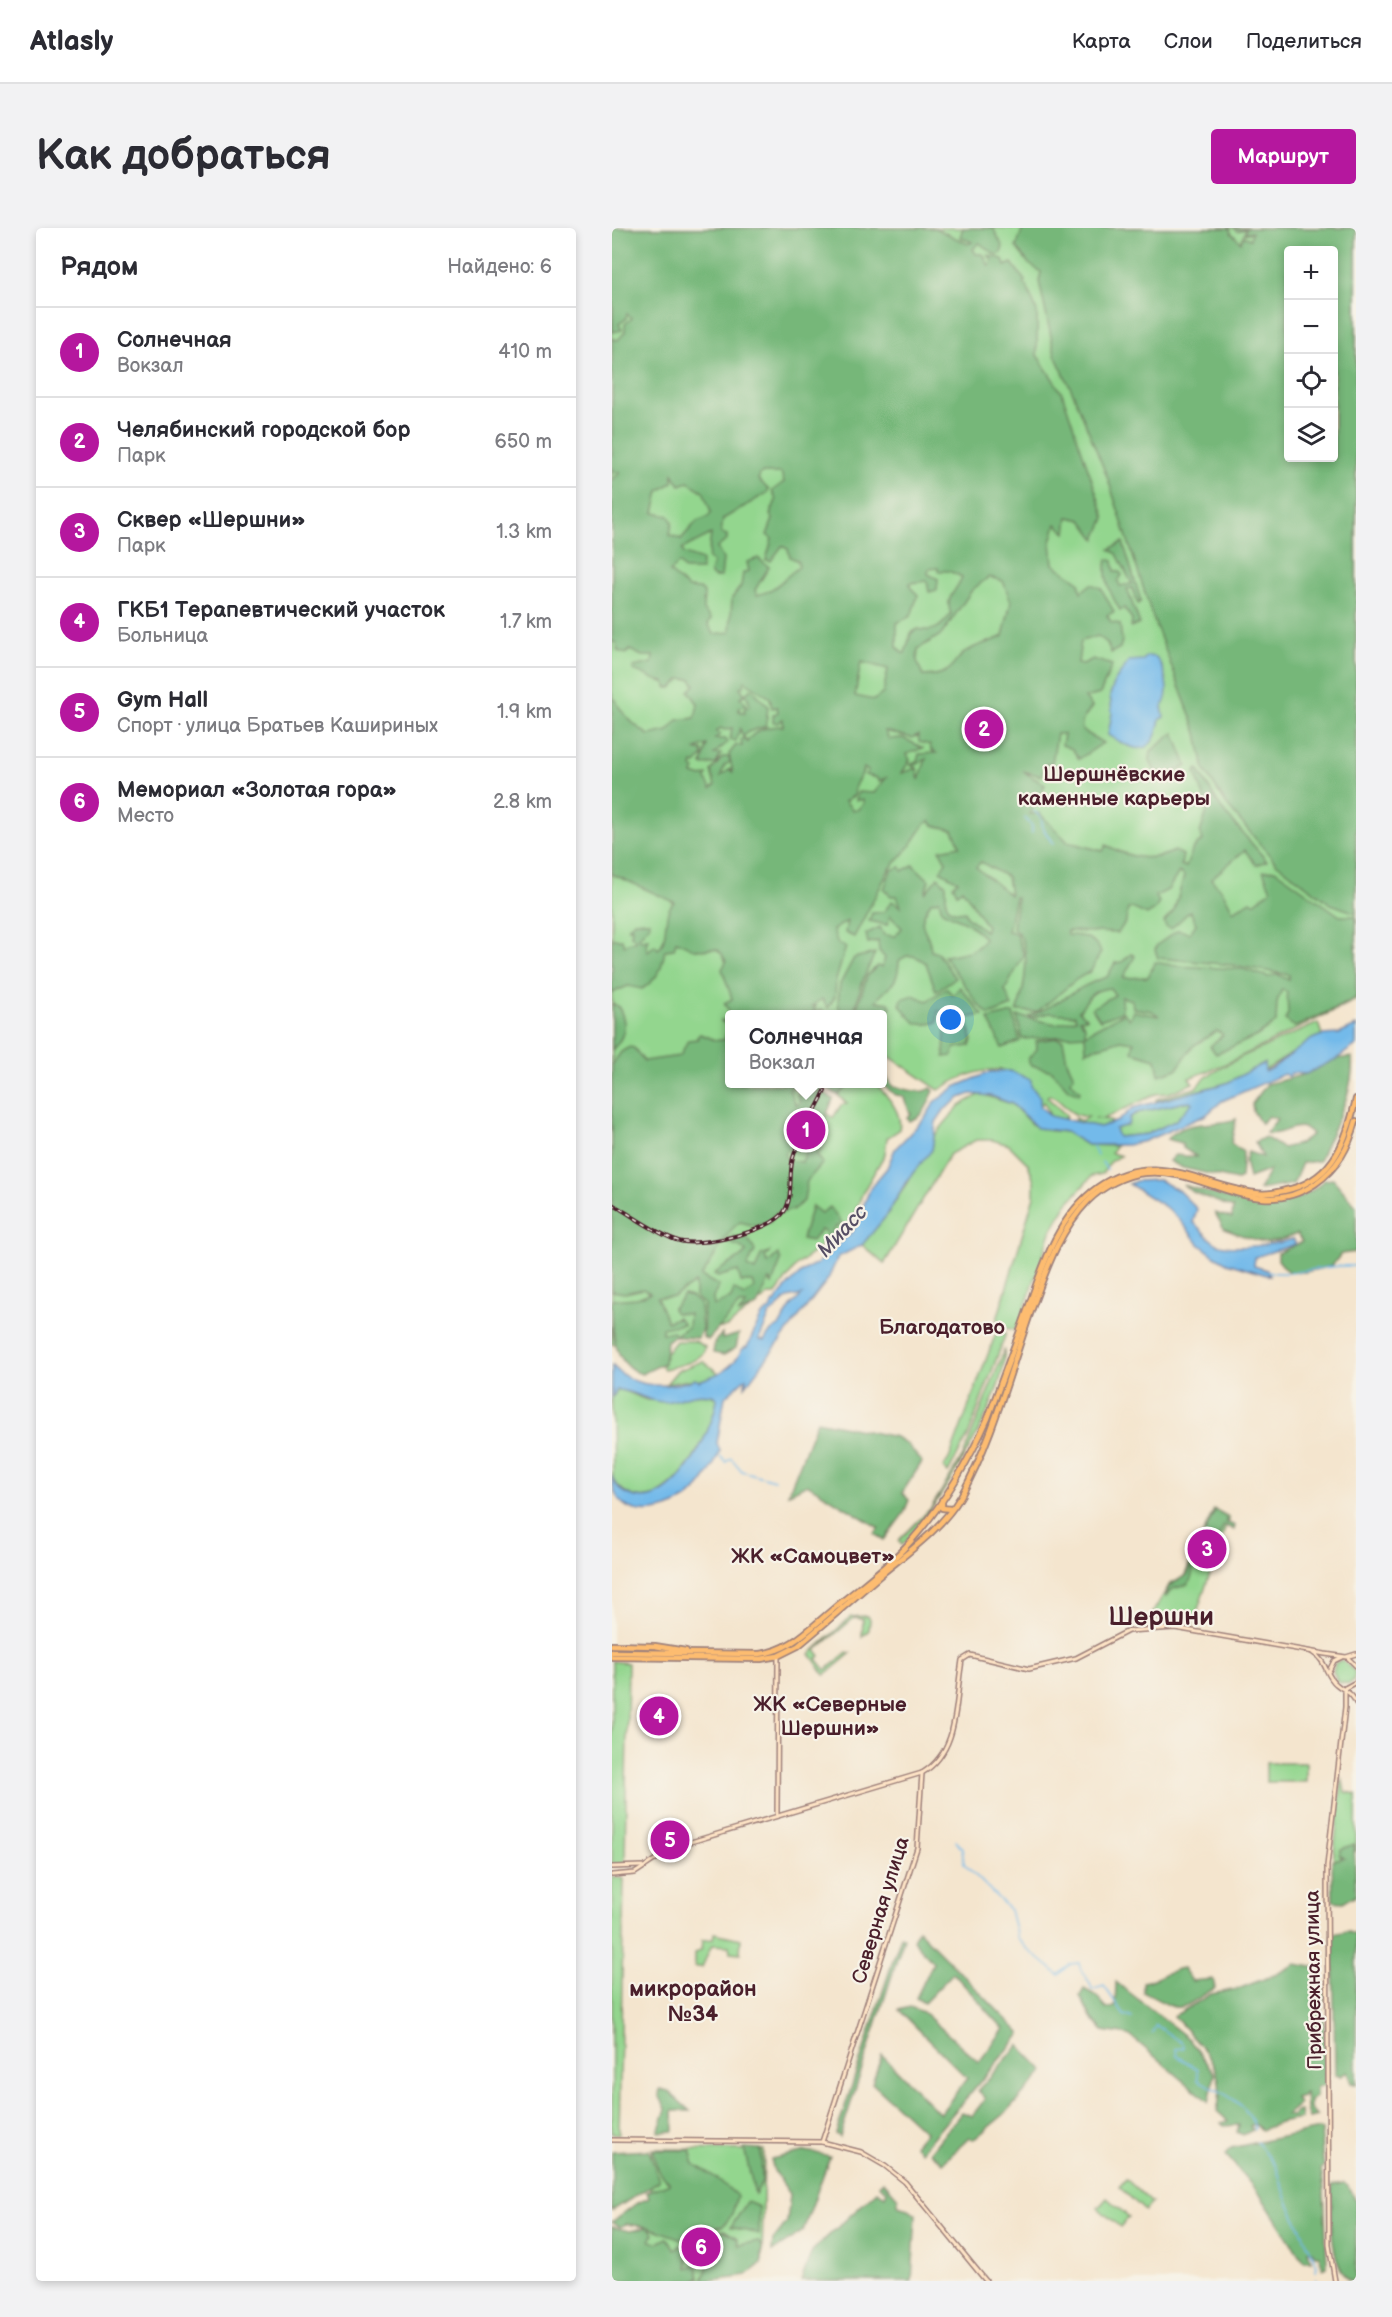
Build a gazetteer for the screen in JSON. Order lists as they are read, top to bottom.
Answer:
{
  "streets": {
    "street": ["Северная улица", "Прибрежная улица"]
  },
  "districts": [
    "Шершнёвские каменные карьеры",
    "Благодатово",
    "ЖК «Самоцвет»",
    "Шершни",
    "ЖК «Северные Шершни»",
    "микрорайон №34"
  ],
  "water": ["Миасс"],
  "page": {
    "header": "Atlasly",
    "nav": ["Карта", "Слои", "Поделиться"],
    "buttons": "Маршрут",
    "title": "Как добраться",
    "heading": ["Рядом", "Найдено: 6"],
    "map_buttons": ["+", "−"],
    "list": [
      {
        "mark": "1",
        "name": "Солнечная",
        "note": "Вокзал",
        "value": "410 m"
      },
      {
        "mark": "2",
        "name": "Челябинский городской бор",
        "note": "Парк",
        "value": "650 m"
      },
      {
        "mark": "3",
        "name": "Сквер «Шершни»",
        "note": "Парк",
        "value": "1.3 km"
      },
      {
        "mark": "4",
        "name": "ГКБ1 Терапевтический участок",
        "note": "Больница",
        "value": "1.7 km"
      },
      {
        "mark": "5",
        "name": "Gym Hall",
        "note": "Спорт · улица Братьев Кашириных",
        "value": "1.9 km"
      },
      {
        "mark": "6",
        "name": "Мемориал «Золотая гора»",
        "note": "Место",
        "value": "2.8 km"
      }
    ],
    "pins": [
      "2",
      "1",
      "3",
      "4",
      "5",
      "6"
    ],
    "popup": ["Солнечная", "Вокзал"]
  }
}
